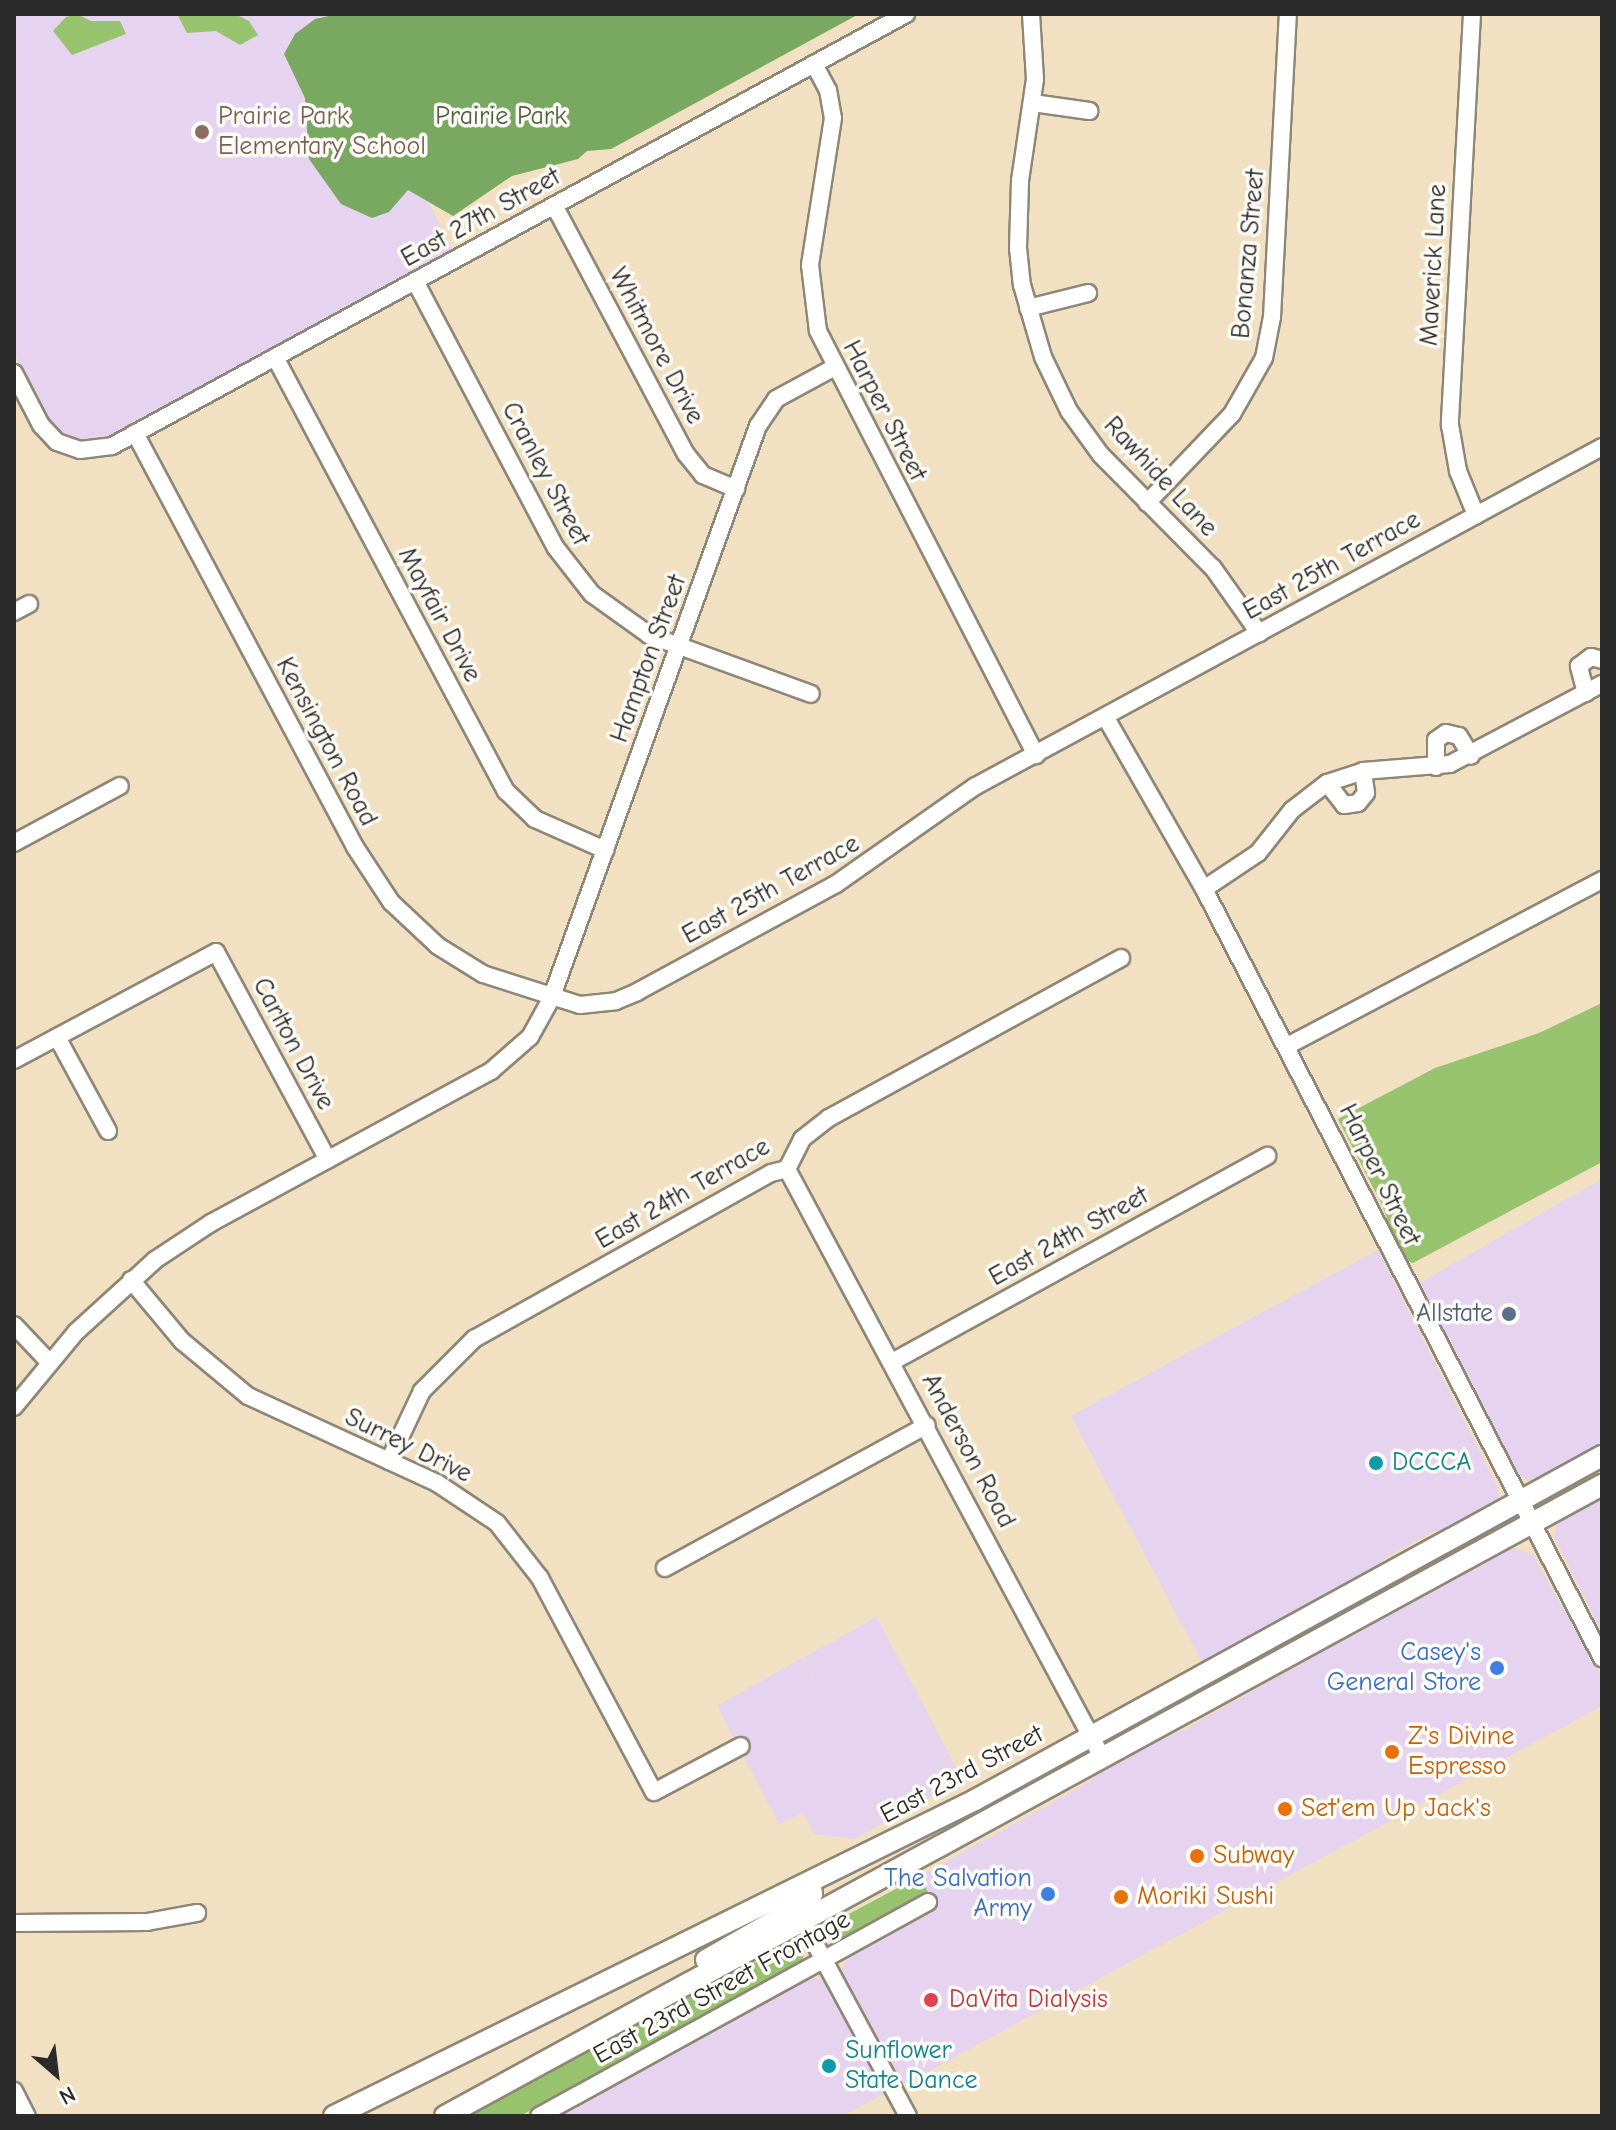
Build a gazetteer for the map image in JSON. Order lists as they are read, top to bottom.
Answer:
{
  "streets": {
    "main road": ["East 23rd Street"],
    "street": [
      "East 27th Street",
      "Bonanza Street",
      "Maverick Lane",
      "Whitmore Drive",
      "Harper Street",
      "Cranley Street",
      "Rawhide Lane",
      "East 25th Terrace",
      "Mayfair Drive",
      "Hampton Street",
      "Kensington Road",
      "Carlton Drive",
      "East 24th Terrace",
      "East 24th Street",
      "Surrey Drive",
      "Anderson Road",
      "East 23rd Street Frontage"
    ]
  },
  "crossings": [
    ["East 27th Street", "Whitmore Drive"],
    ["East 27th Street", "Harper Street"],
    ["East 27th Street", "Cranley Street"],
    ["East 27th Street", "Mayfair Drive"],
    ["East 27th Street", "Kensington Road"],
    ["Bonanza Street", "Rawhide Lane"],
    ["Maverick Lane", "East 25th Terrace"],
    ["Whitmore Drive", "Hampton Street"],
    ["Harper Street", "East 25th Terrace"],
    ["Harper Street", "Hampton Street"],
    ["Harper Street", "East 23rd Street"],
    ["Cranley Street", "Hampton Street"],
    ["Rawhide Lane", "East 25th Terrace"],
    ["East 25th Terrace", "Hampton Street"],
    ["East 25th Terrace", "Kensington Road"],
    ["Mayfair Drive", "Hampton Street"],
    ["Hampton Street", "Kensington Road"],
    ["East 24th Terrace", "Surrey Drive"],
    ["East 24th Terrace", "Anderson Road"],
    ["East 24th Street", "Anderson Road"],
    ["Anderson Road", "East 23rd Street"]
  ],
  "parks": ["Prairie Park"],
  "places": [
    "Prairie Park Elementary School",
    "Allstate",
    "DCCCA",
    "Casey's General Store",
    "Z's Divine Espresso",
    "Set'em Up Jack's",
    "Subway",
    "The Salvation Army",
    "Moriki Sushi",
    "DaVita Dialysis",
    "Sunflower State Dance"
  ],
  "north": "bottom right"
}
